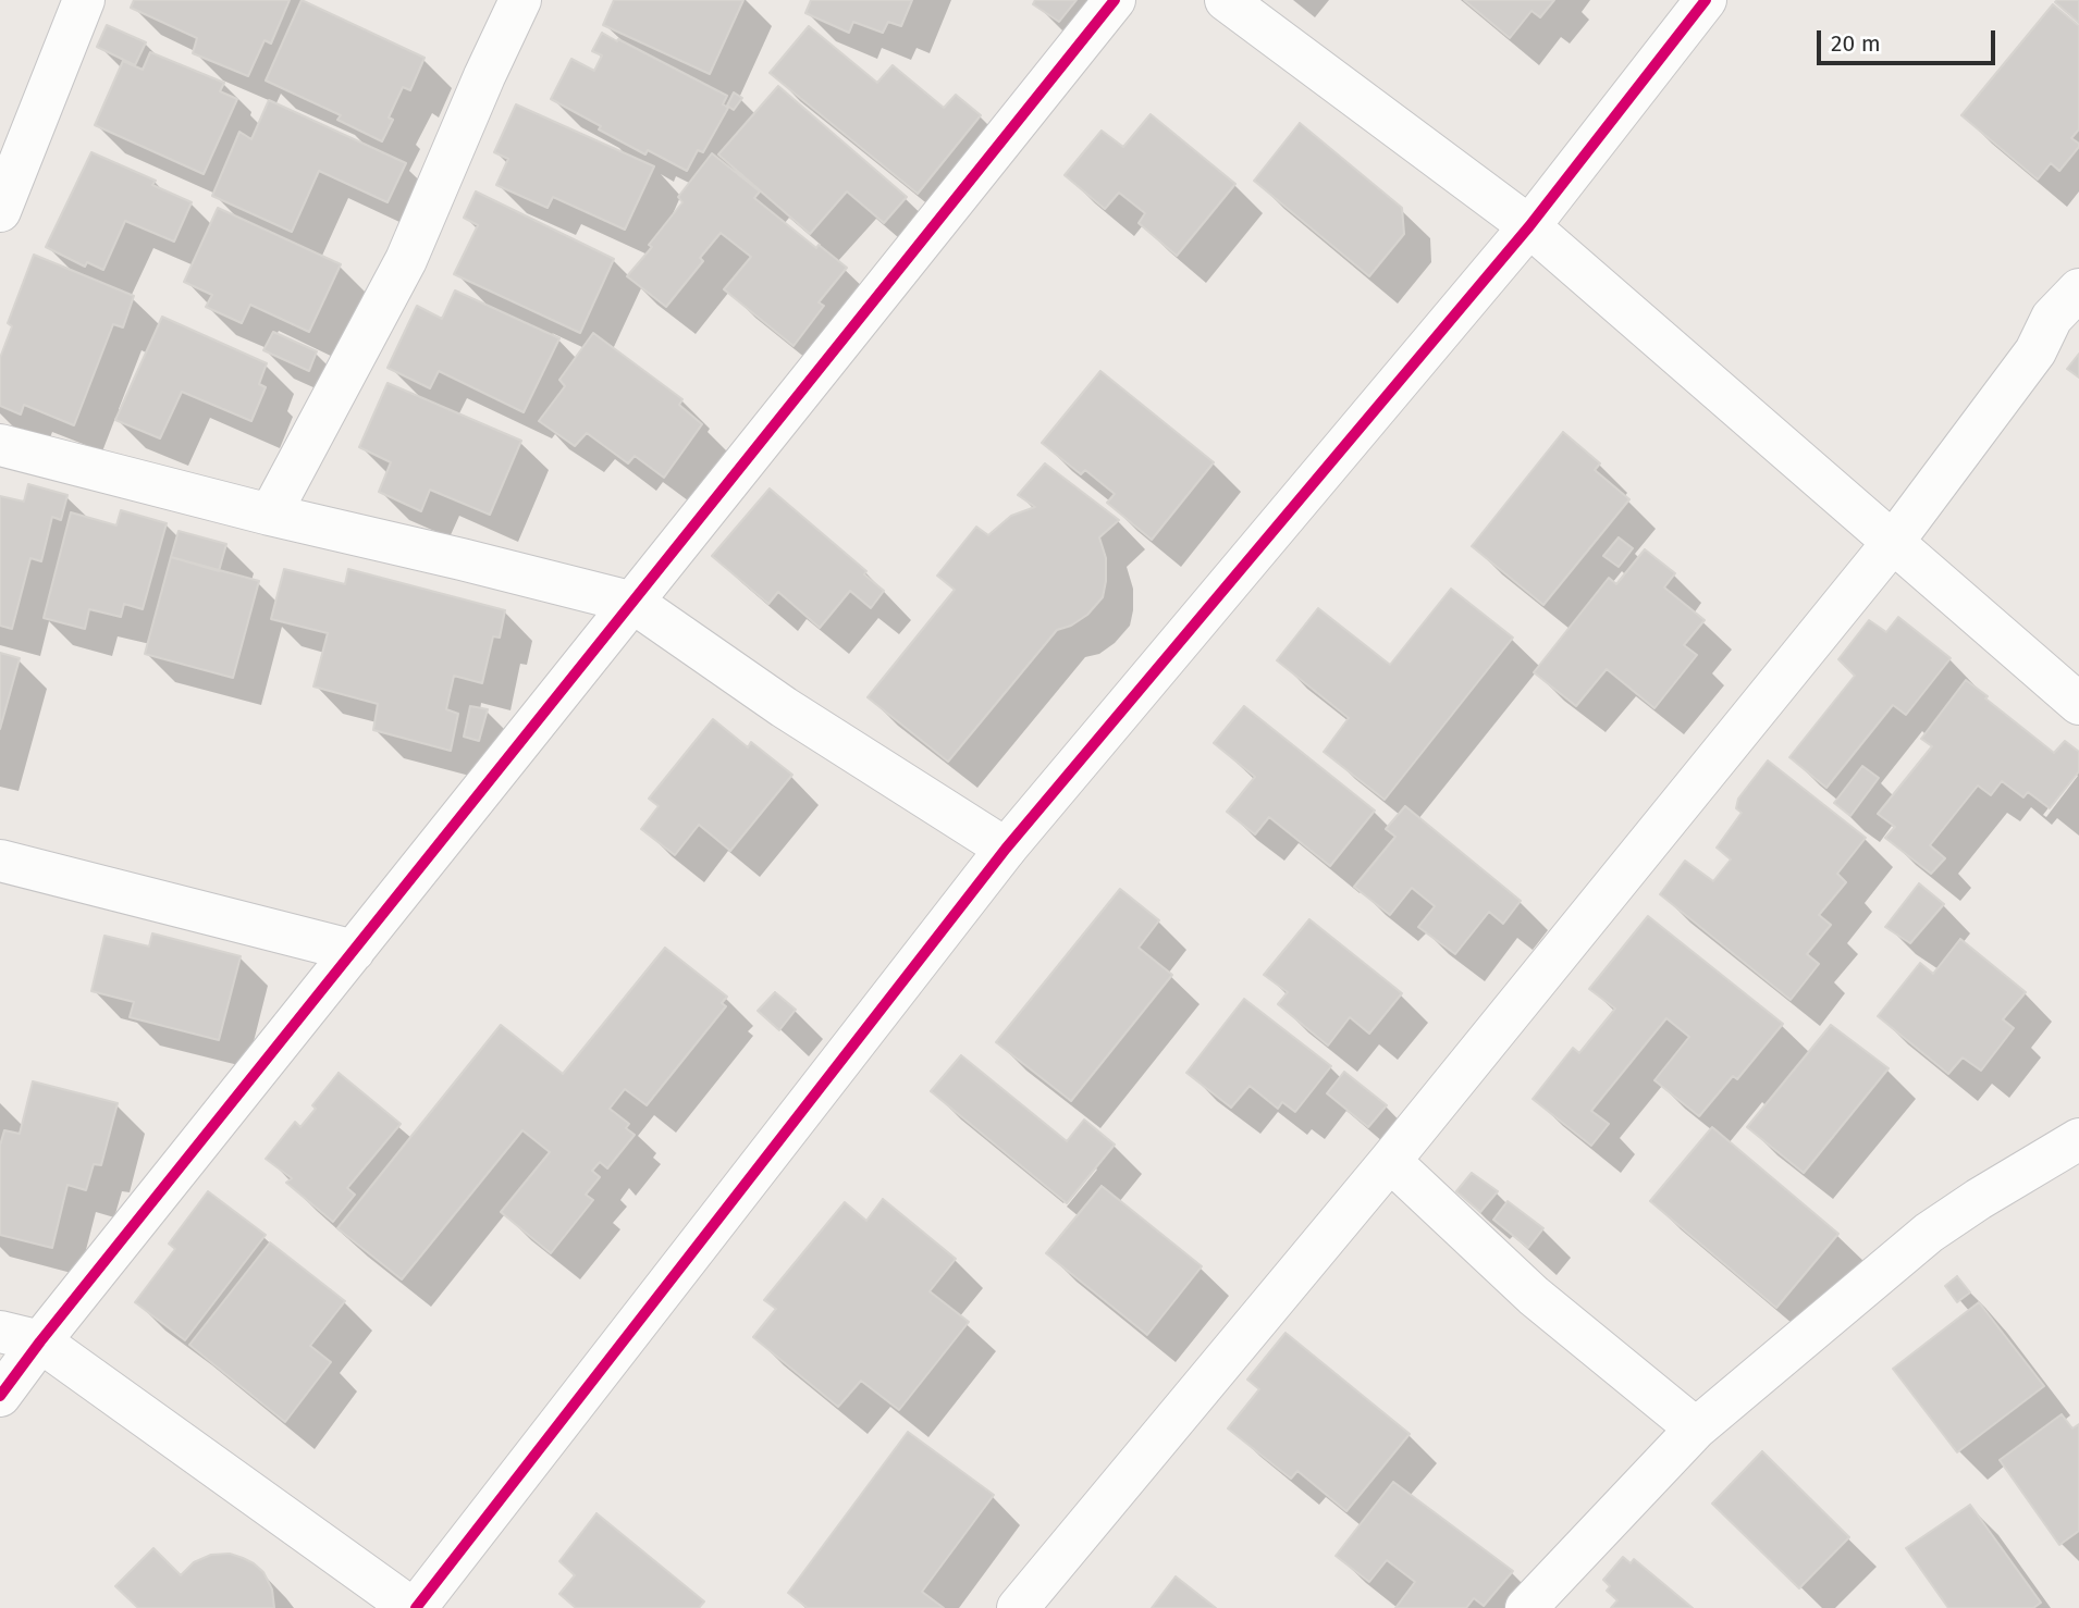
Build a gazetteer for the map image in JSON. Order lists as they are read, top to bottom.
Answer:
{
  "scale_bar": "20 m"
}
